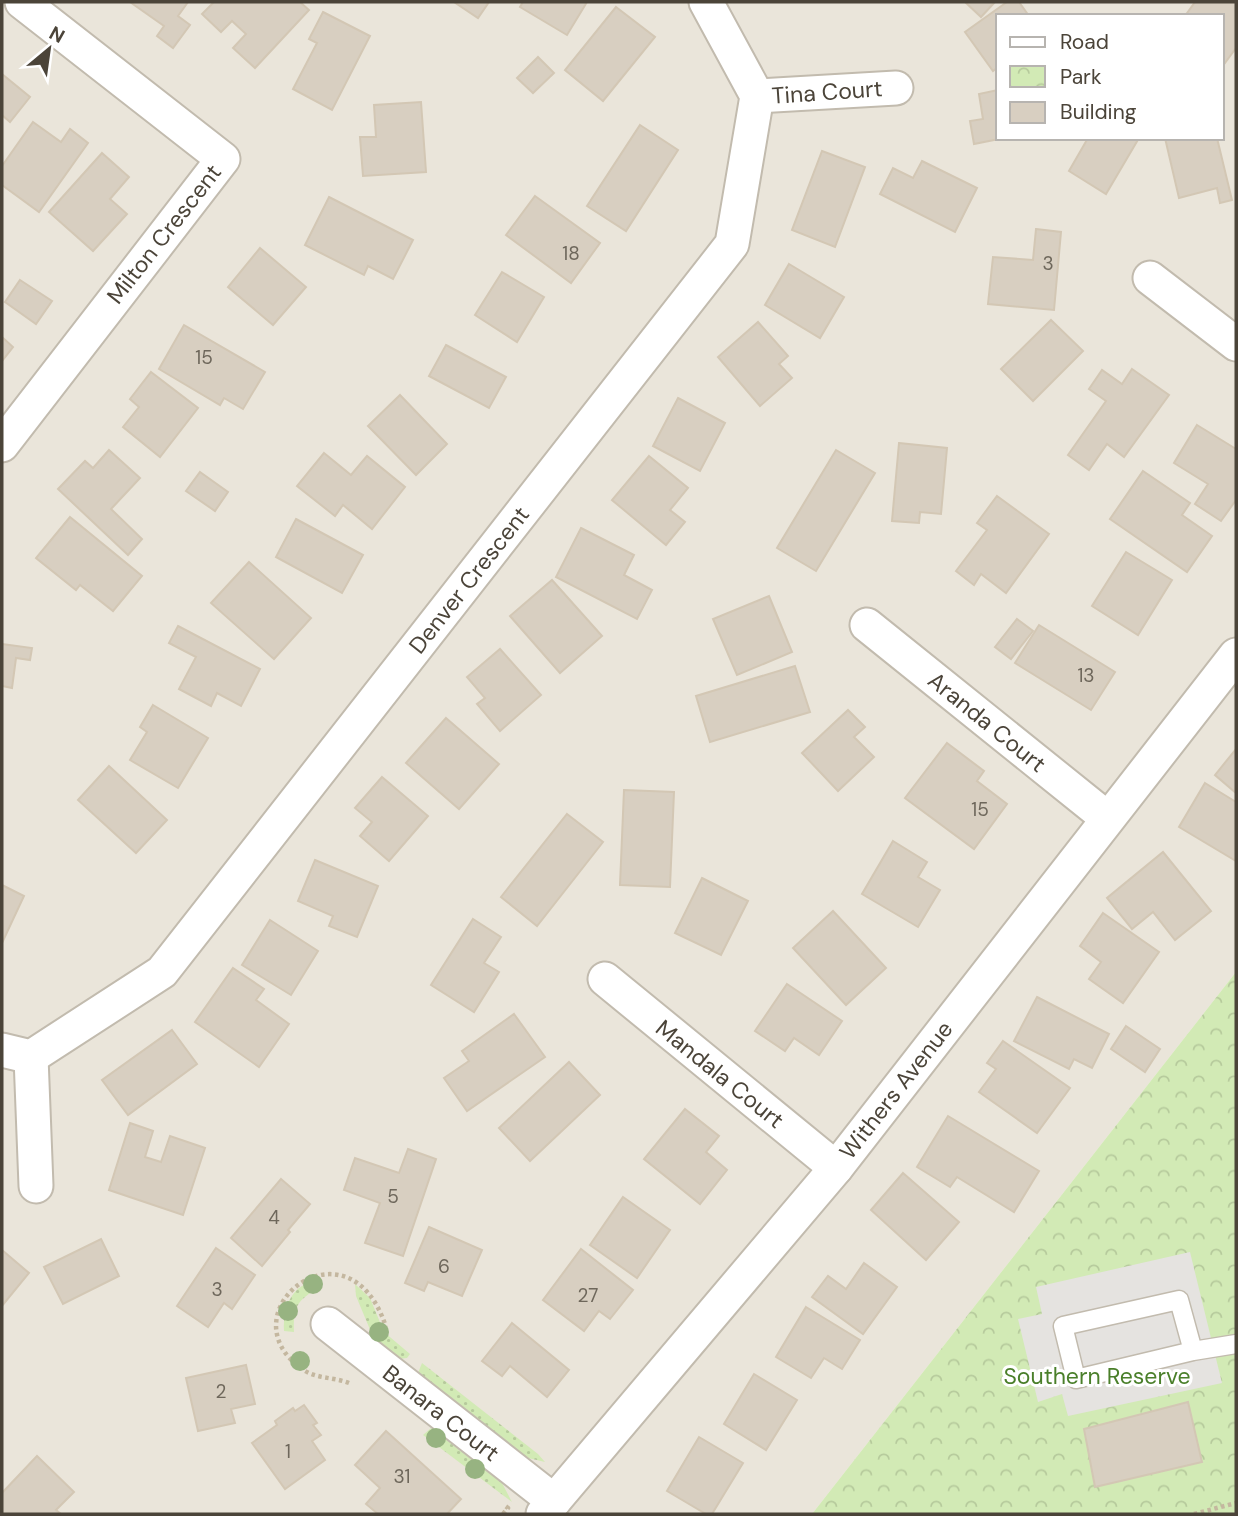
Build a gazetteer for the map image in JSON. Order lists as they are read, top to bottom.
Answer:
{
  "streets": {
    "street": [
      "Tina Court",
      "Milton Crescent",
      "Denver Crescent",
      "Aranda Court",
      "Mandala Court",
      "Withers Avenue",
      "Banara Court"
    ]
  },
  "crossings": [
    ["Tina Court", "Denver Crescent"],
    ["Aranda Court", "Withers Avenue"],
    ["Mandala Court", "Withers Avenue"],
    ["Withers Avenue", "Banara Court"]
  ],
  "parks": ["Southern Reserve"],
  "house_numbers": [
    "18",
    "3",
    "15",
    "13",
    "15",
    "5",
    "4",
    "6",
    "3",
    "27",
    "2",
    "1",
    "31"
  ],
  "legend": ["Road", "Park", "Building"],
  "north": "top right"
}
